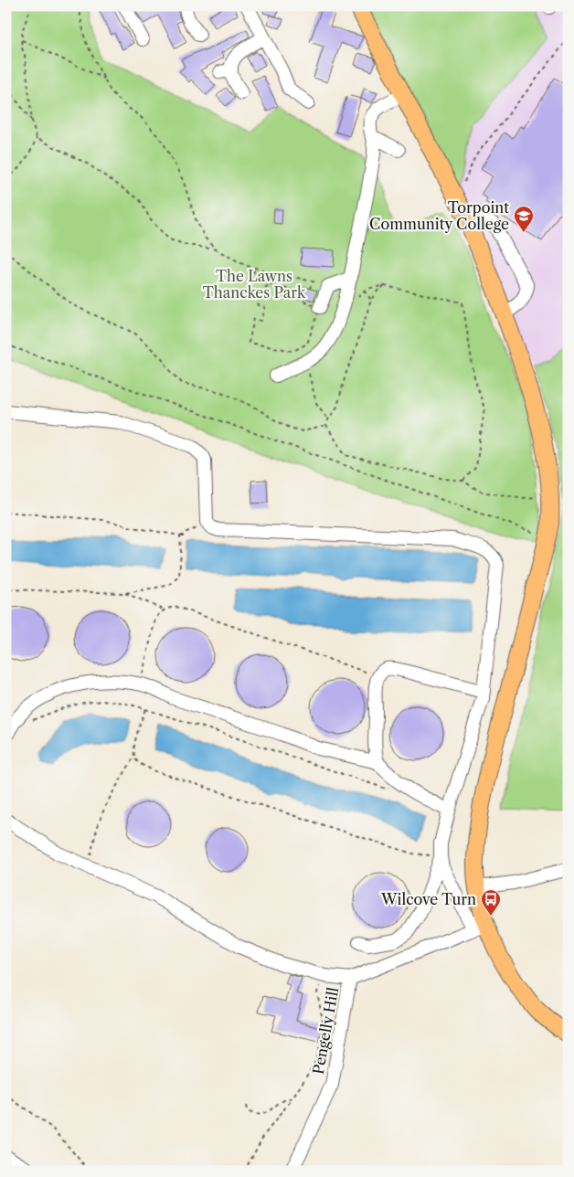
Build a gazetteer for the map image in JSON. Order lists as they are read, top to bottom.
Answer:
{
  "streets": {
    "street": ["Pengelly Hill"]
  },
  "parks": ["The Lawns Thanckes Park"],
  "places": {
    "school or university": ["Torpoint Community College"],
    "bus stop": ["Wilcove Turn"]
  }
}
